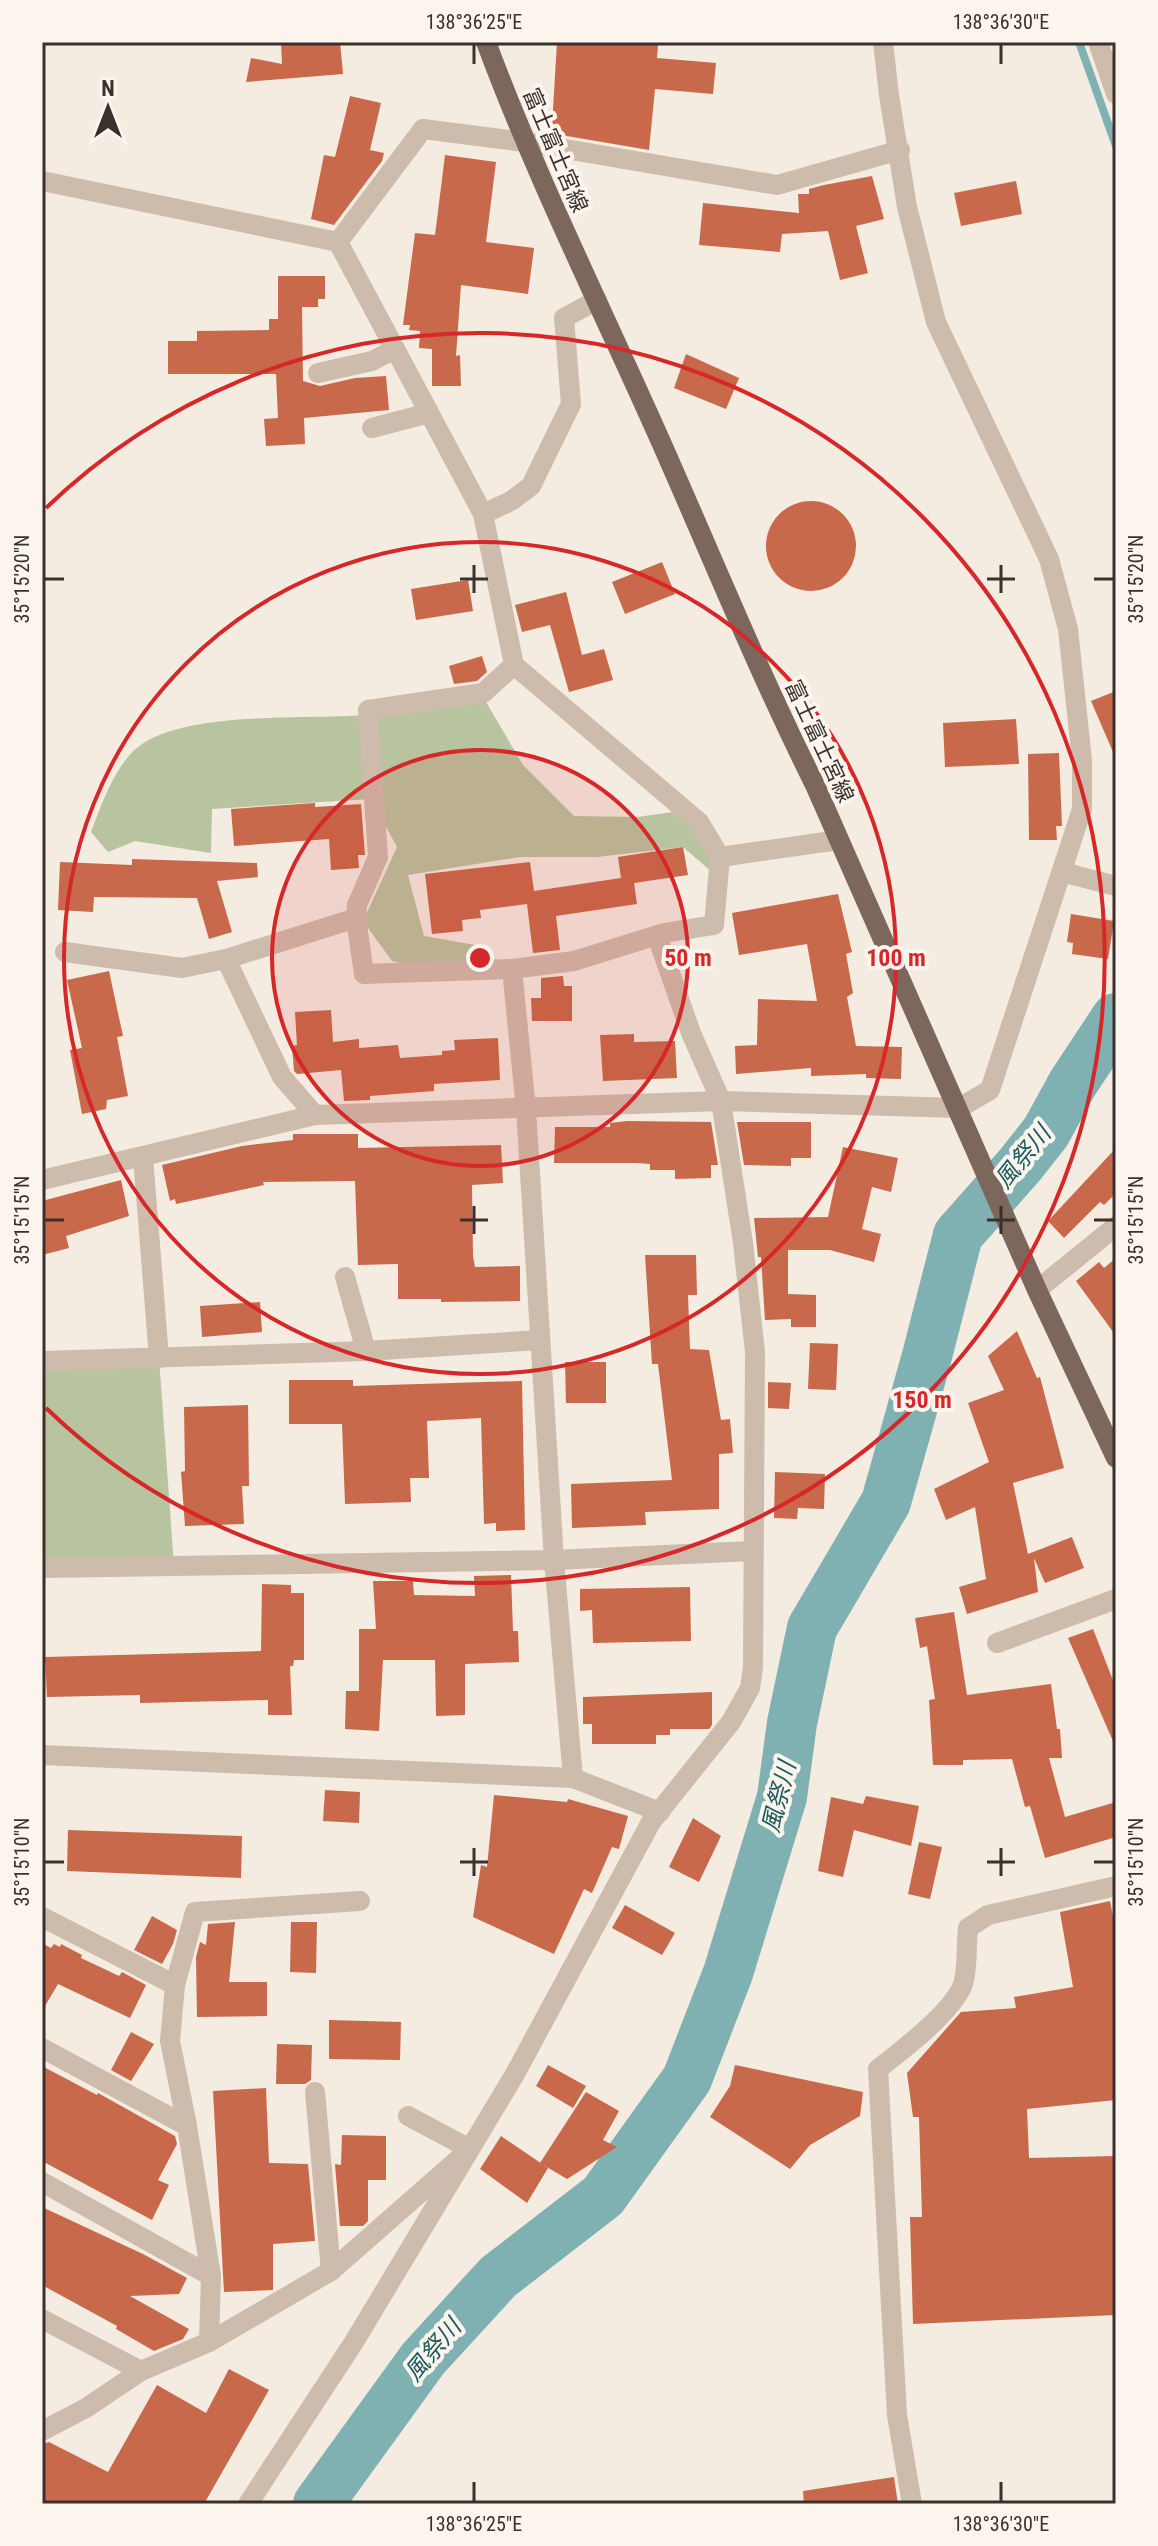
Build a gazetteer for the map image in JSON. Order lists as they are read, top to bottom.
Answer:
{
  "streets": {
    "main road": ["富士富士宮線"]
  },
  "water": ["風祭川"],
  "north": "top",
  "coordinates": [
    "138°36'25\"E",
    "138°36'30\"E",
    "35°15'20\"N",
    "35°15'15\"N",
    "35°15'10\"N"
  ],
  "rings": ["50 m", "100 m", "150 m"]
}
